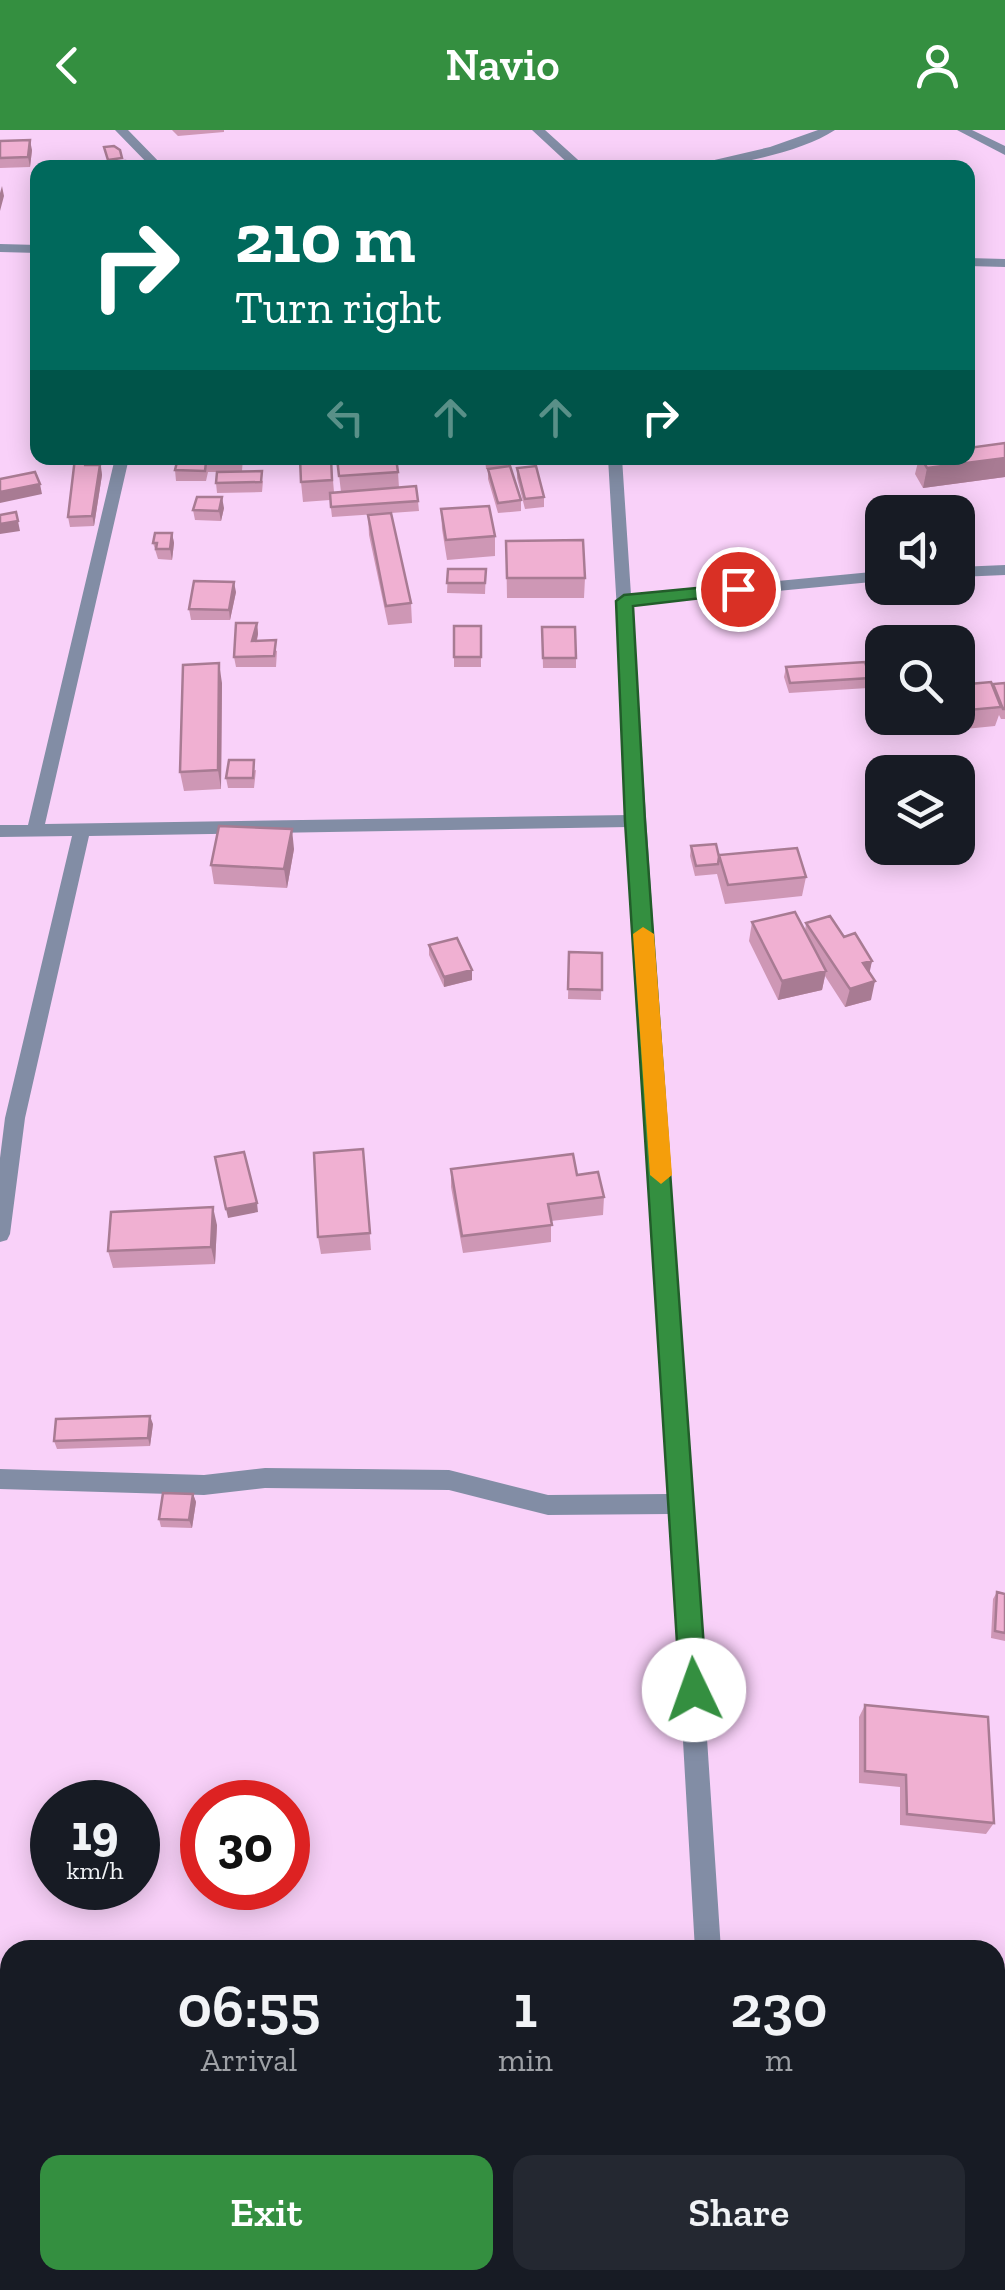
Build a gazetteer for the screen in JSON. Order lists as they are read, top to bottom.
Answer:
{
  "page": {
    "header": "Navio",
    "turn": ["210 m", "Turn right"],
    "speed": "19 km/h",
    "limit": "30",
    "eta": [
      "06:55",
      "Arrival",
      "1",
      "min",
      "230",
      "m"
    ],
    "buttons": ["Exit", "Share"]
  }
}
